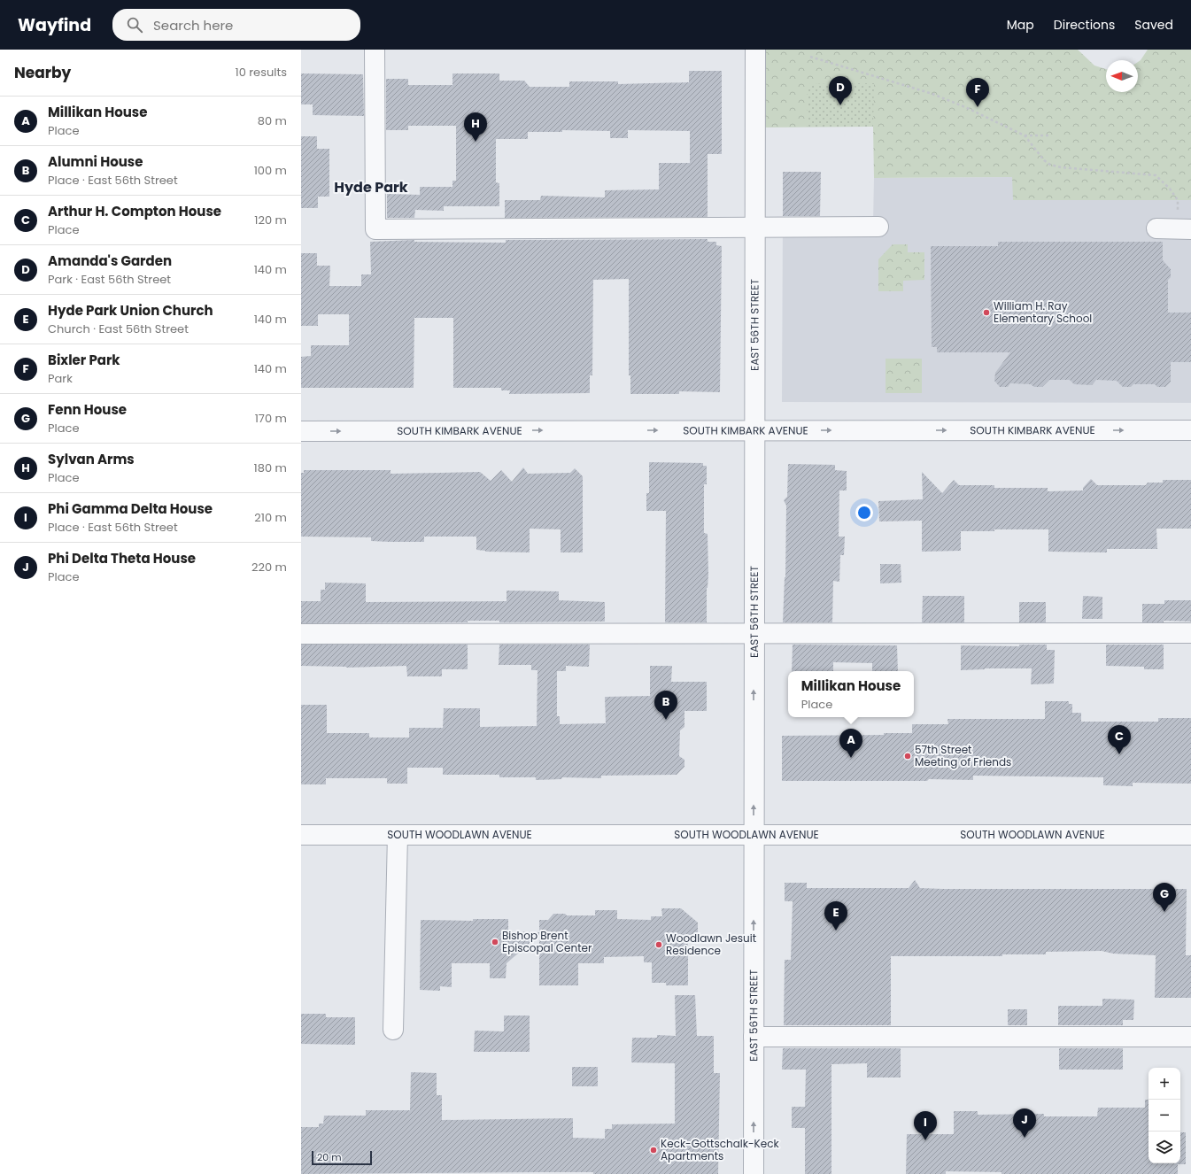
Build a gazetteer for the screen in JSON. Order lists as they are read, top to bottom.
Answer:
{
  "streets": {
    "street": ["EAST 56TH STREET", "SOUTH KIMBARK AVENUE", "SOUTH WOODLAWN AVENUE"]
  },
  "crossings": [
    ["EAST 56TH STREET", "SOUTH KIMBARK AVENUE"],
    ["EAST 56TH STREET", "SOUTH WOODLAWN AVENUE"]
  ],
  "one_way": ["EAST 56TH STREET", "SOUTH KIMBARK AVENUE"],
  "districts": ["Hyde Park"],
  "places": [
    "William H. Ray Elementary School",
    "57th Street Meeting of Friends",
    "Bishop Brent Episcopal Center",
    "Woodlawn Jesuit Residence",
    "Keck-Gottschalk-Keck Apartments"
  ],
  "scale_bar": "20 m",
  "north": "left",
  "page": {
    "header": "Wayfind",
    "search": "Search here",
    "nav": ["Map", "Directions", "Saved"],
    "heading": ["Nearby", "10 results"],
    "pins": [
      "D",
      "F",
      "H",
      "B",
      "C",
      "A",
      "G",
      "E",
      "J",
      "I"
    ],
    "list": [
      {
        "mark": "A",
        "name": "Millikan House",
        "note": "Place",
        "value": "80 m"
      },
      {
        "mark": "B",
        "name": "Alumni House",
        "note": "Place · East 56th Street",
        "value": "100 m"
      },
      {
        "mark": "C",
        "name": "Arthur H. Compton House",
        "note": "Place",
        "value": "120 m"
      },
      {
        "mark": "D",
        "name": "Amanda's Garden",
        "note": "Park · East 56th Street",
        "value": "140 m"
      },
      {
        "mark": "E",
        "name": "Hyde Park Union Church",
        "note": "Church · East 56th Street",
        "value": "140 m"
      },
      {
        "mark": "F",
        "name": "Bixler Park",
        "note": "Park",
        "value": "140 m"
      },
      {
        "mark": "G",
        "name": "Fenn House",
        "note": "Place",
        "value": "170 m"
      },
      {
        "mark": "H",
        "name": "Sylvan Arms",
        "note": "Place",
        "value": "180 m"
      },
      {
        "mark": "I",
        "name": "Phi Gamma Delta House",
        "note": "Place · East 56th Street",
        "value": "210 m"
      },
      {
        "mark": "J",
        "name": "Phi Delta Theta House",
        "note": "Place",
        "value": "220 m"
      }
    ],
    "popup": ["Millikan House", "Place"],
    "map_buttons": ["+", "−"],
    "scale": "20 m"
  }
}
